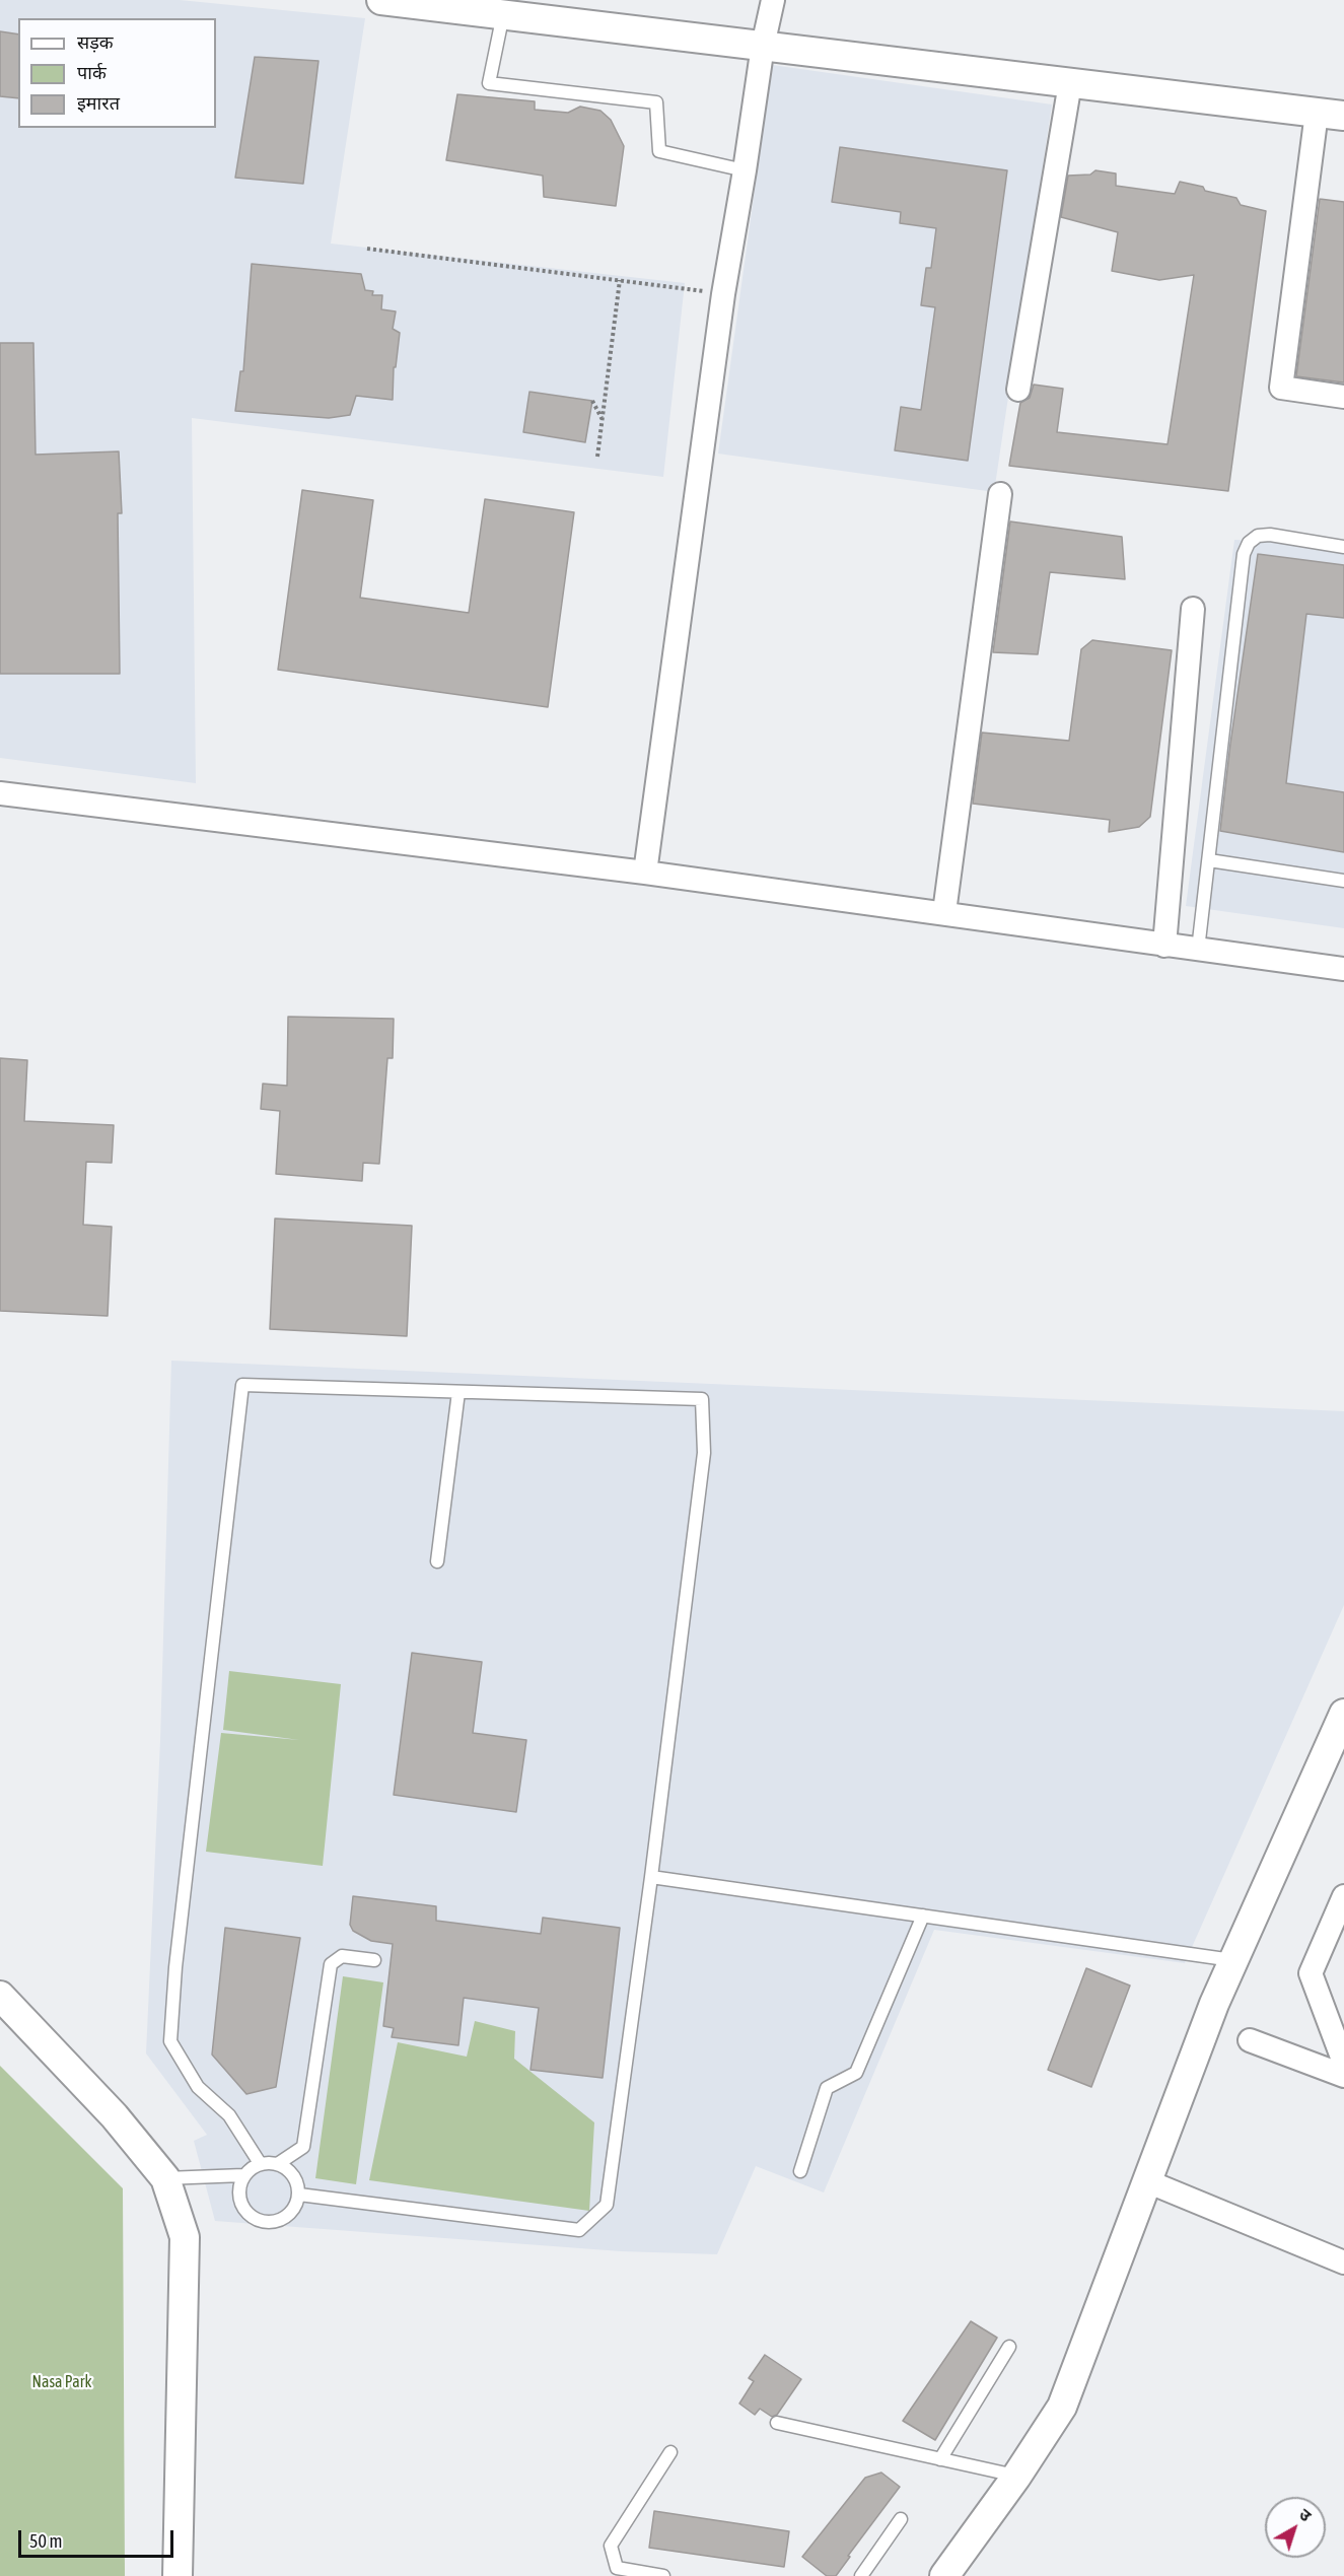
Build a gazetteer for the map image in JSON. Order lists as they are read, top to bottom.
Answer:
{
  "parks": ["Nasa Park"],
  "legend": ["सड़क", "पार्क", "इमारत"],
  "scale_bar": "50 m",
  "north": "top right"
}
